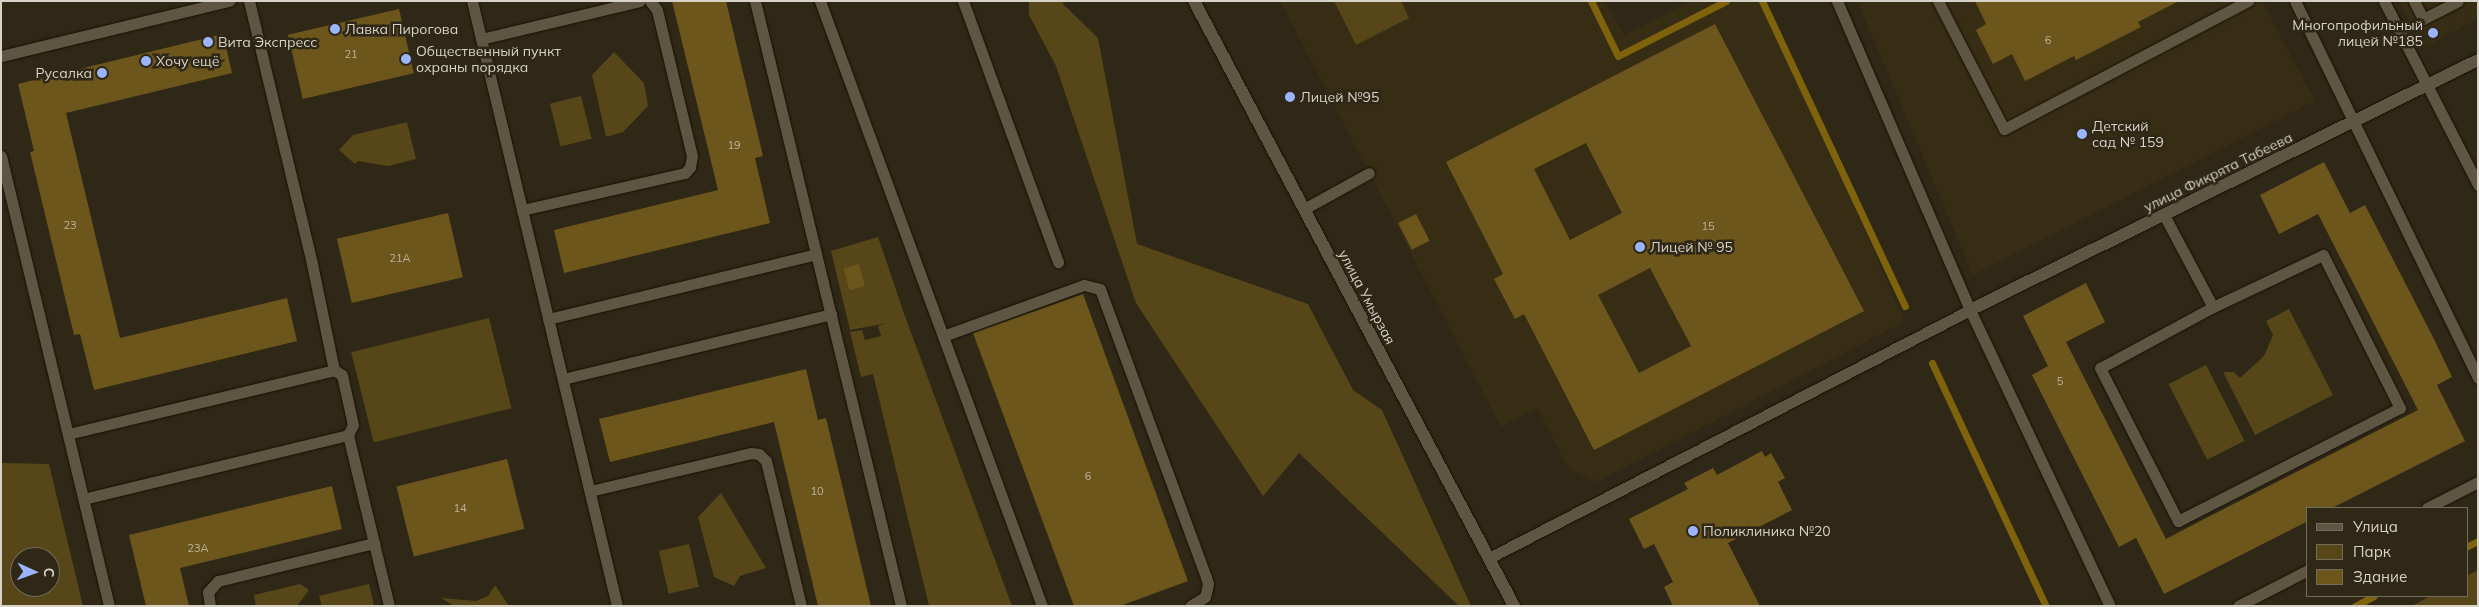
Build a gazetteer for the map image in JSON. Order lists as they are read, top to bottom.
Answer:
{
  "streets": {
    "street": ["улица Фикрята Табеева", "улица Умырзая"]
  },
  "places": [
    "Лавка Пирогова",
    "Многопрофильный лицей №185",
    "Вита Экспресс",
    "Общественный пункт охраны порядка",
    "Хочу ещё",
    "Русалка",
    "Лицей №95",
    "Детский сад № 159",
    "Лицей № 95",
    "Поликлиника №20"
  ],
  "house_numbers": [
    "6",
    "21",
    "19",
    "23",
    "15",
    "21А",
    "5",
    "6",
    "10",
    "14",
    "23А"
  ],
  "legend": ["Улица", "Парк", "Здание"],
  "north": "right"
}
